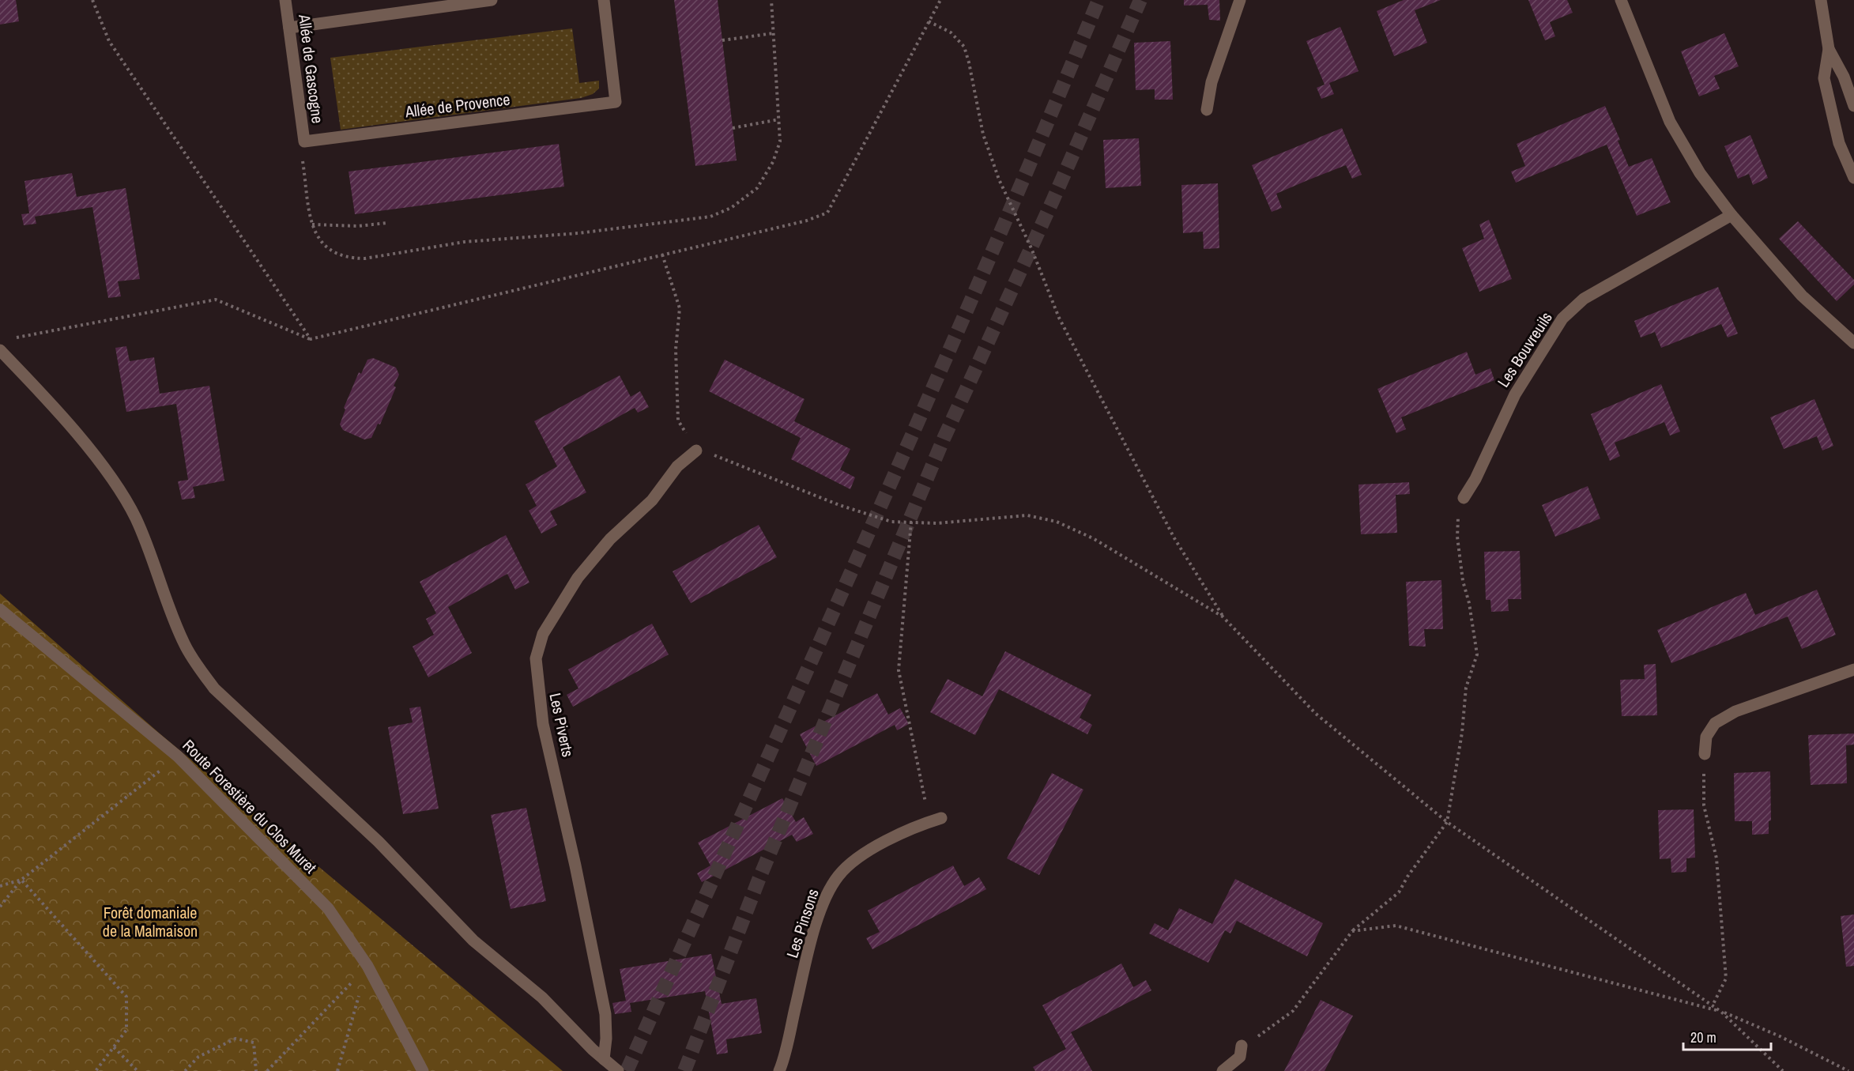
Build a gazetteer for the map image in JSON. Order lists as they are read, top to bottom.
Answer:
{
  "streets": {
    "street": [
      "Allée de Gascogne",
      "Allée de Provence",
      "Les Bouvreuils",
      "Les Piverts",
      "Route Forestière du Clos Muret",
      "Les Pinsons"
    ]
  },
  "crossings": [
    ["Allée de Gascogne", "Allée de Provence"]
  ],
  "parks": ["Forêt domaniale de la Malmaison"],
  "scale_bar": "20 m"
}
